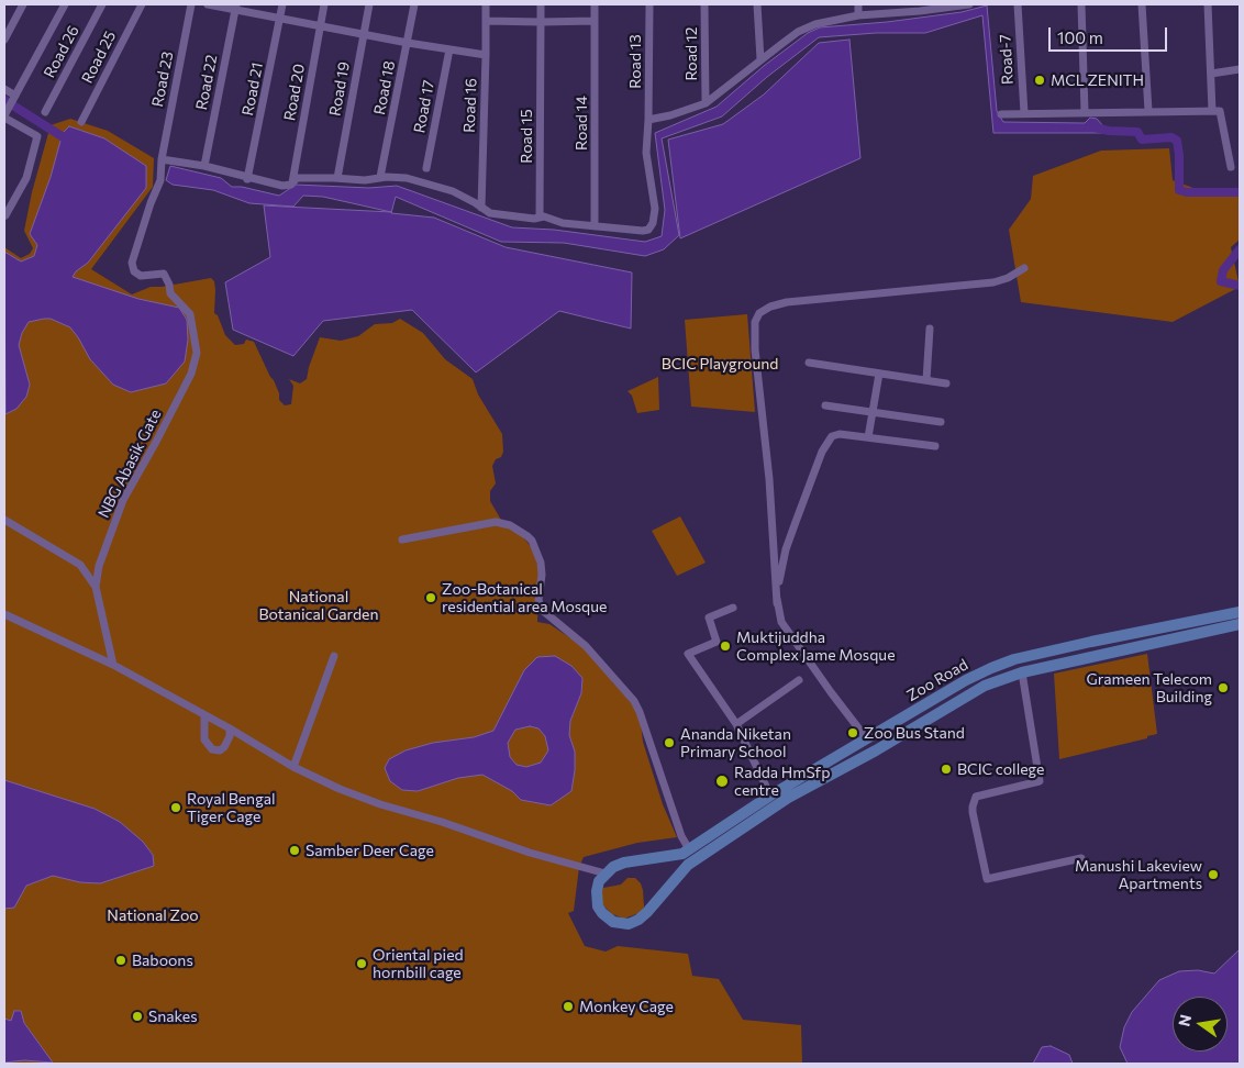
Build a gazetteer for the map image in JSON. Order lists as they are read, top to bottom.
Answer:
{
  "streets": {
    "main road": ["Zoo Road"],
    "street": [
      "Road 26",
      "Road 12",
      "Road 25",
      "Road-7",
      "Road 13",
      "Road 23",
      "Road 22",
      "Road 18",
      "Road 21",
      "Road 19",
      "Road 20",
      "Road 16",
      "Road 17",
      "Road 14",
      "Road 15",
      "NBG Abasik Gate"
    ]
  },
  "crossings": [
    ["Road 13", "Road 14"],
    ["Road 23", "NBG Abasik Gate"]
  ],
  "parks": ["BCIC Playground", "National Botanical Garden", "National Zoo"],
  "places": [
    "MCL ZENITH",
    "Zoo-Botanical residential area Mosque",
    "Muktijuddha Complex Jame Mosque",
    "Grameen Telecom Building",
    "Zoo Bus Stand",
    "Ananda Niketan Primary School",
    "BCIC college",
    "Radda HmSfp centre",
    "Royal Bengal Tiger Cage",
    "Samber Deer Cage",
    "Manushi Lakeview Apartments",
    "Baboons",
    "Oriental pied hornbill cage",
    "Monkey Cage",
    "Snakes"
  ],
  "scale_bar": "100 m",
  "north": "left"
}
